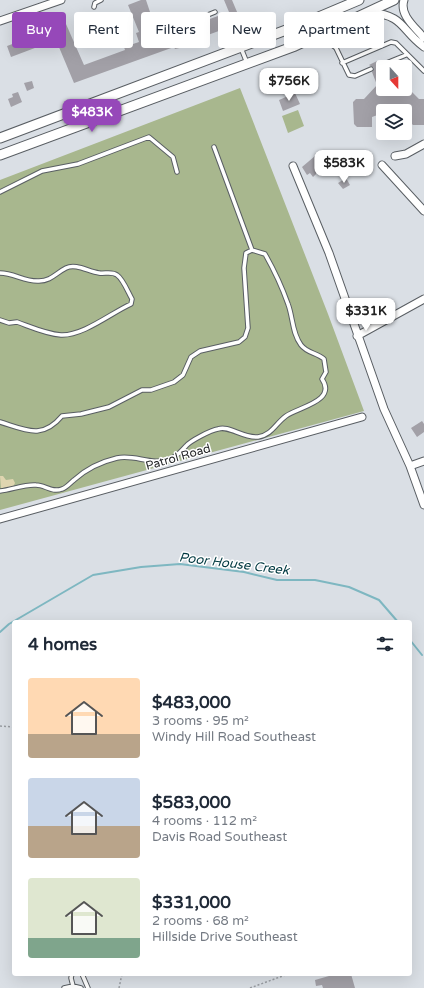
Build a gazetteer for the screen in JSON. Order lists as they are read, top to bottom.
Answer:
{
  "streets": {
    "street": ["Patrol Road"]
  },
  "water": ["Poor House Creek"],
  "north": "bottom",
  "page": {
    "chip": [
      "Buy",
      "Rent",
      "Filters",
      "New",
      "Apartment"
    ],
    "price": [
      "$756K",
      "$483K",
      "$583K",
      "$331K"
    ],
    "heading": "4 homes",
    "list": [
      {
        "name": "$483,000",
        "note": "3 rooms · 95 m² · Windy Hill Road Southeast"
      },
      {
        "name": "$583,000",
        "note": "4 rooms · 112 m² · Davis Road Southeast"
      },
      {
        "name": "$331,000",
        "note": "2 rooms · 68 m² · Hillside Drive Southeast"
      }
    ]
  }
}
